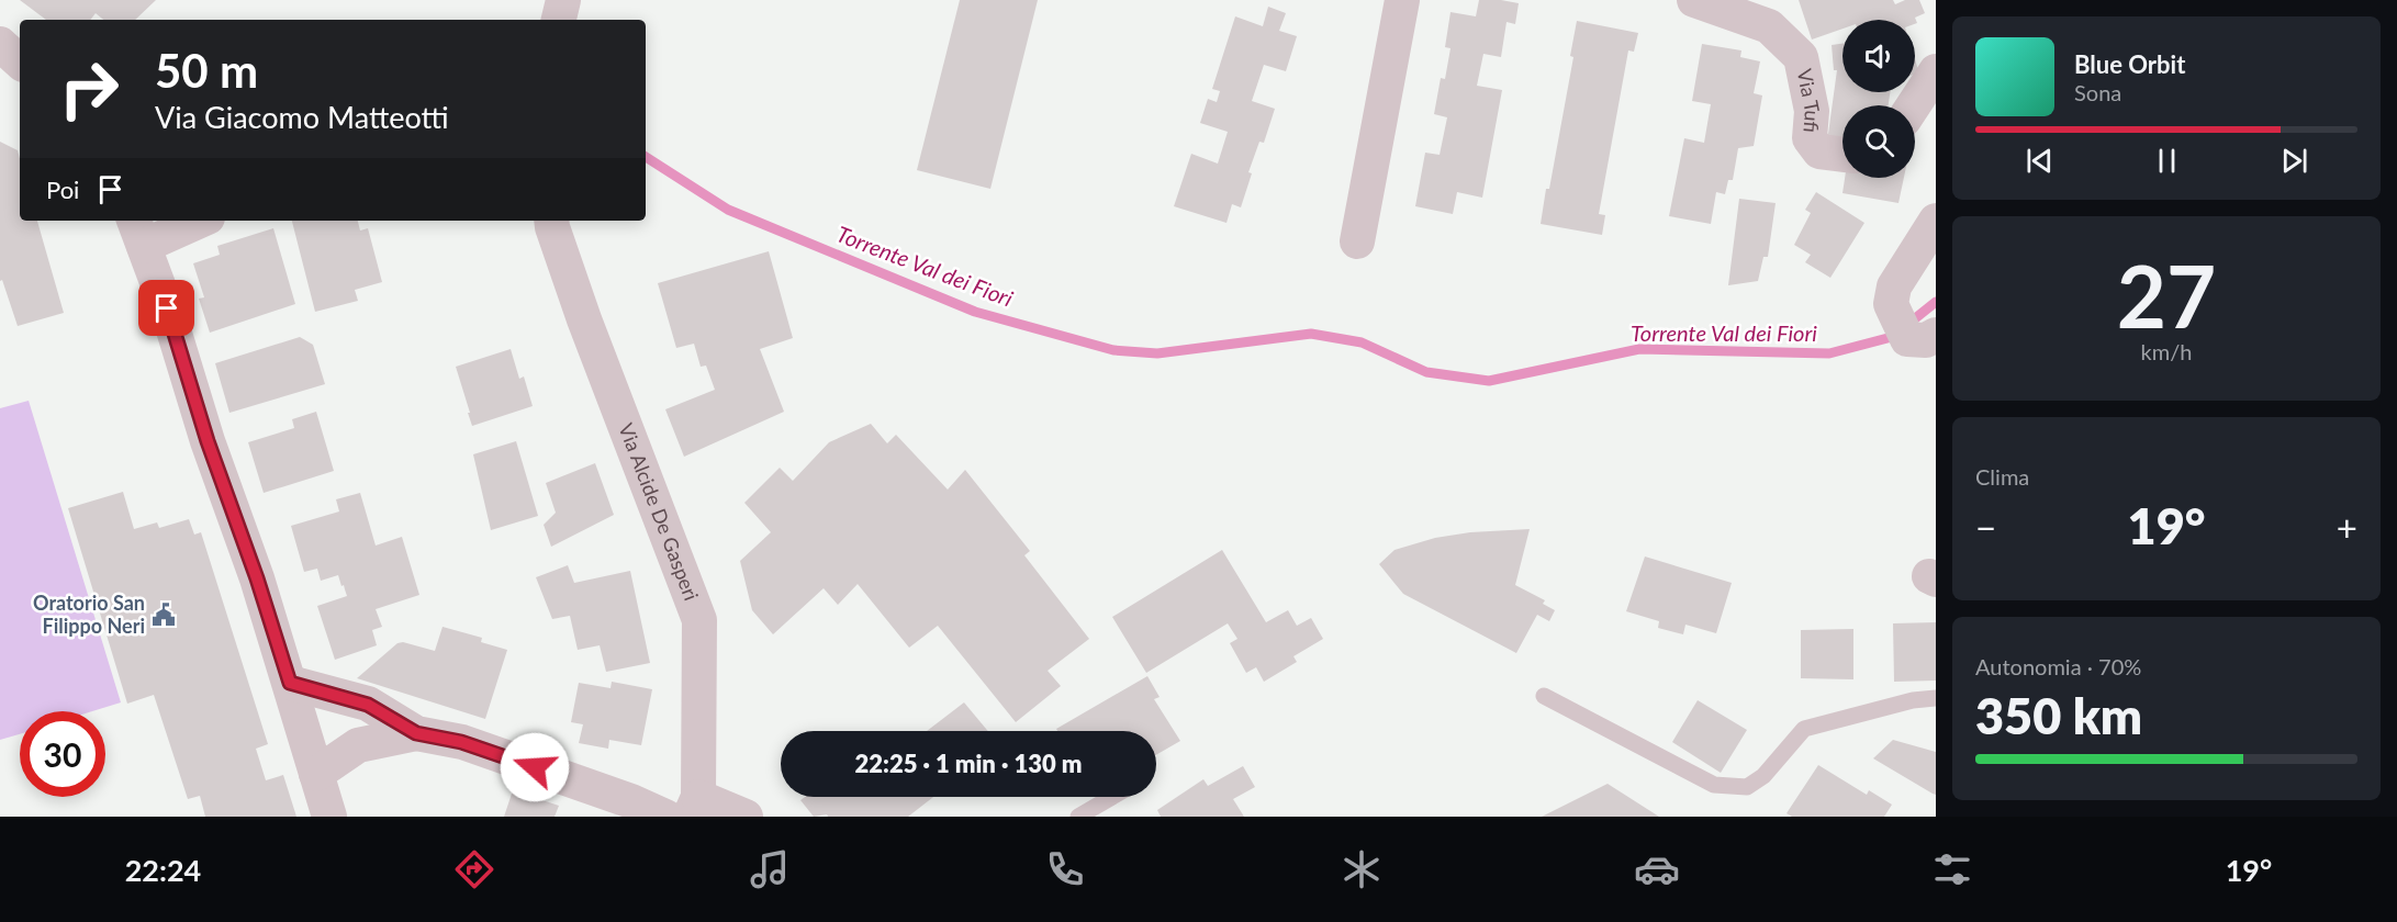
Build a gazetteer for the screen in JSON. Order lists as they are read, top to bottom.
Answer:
{
  "streets": {
    "street": ["Via Tufi", "Via Alcide De Gasperi"]
  },
  "water": ["Torrente Val dei Fiori"],
  "places": {
    "public building": ["Oratorio San Filippo Neri"]
  },
  "page": {
    "turn": ["50 m", "Via Giacomo Matteotti"],
    "song": ["Blue Orbit", "Sona"],
    "then": "Poi",
    "tile": [
      ["27", "km/h"],
      "Clima",
      ["Autonomia · 70%", "350 km"]
    ],
    "heat": ["−", "19°", "+"],
    "limit": "30",
    "trip": "22:25 · 1 min · 130 m",
    "tabs": ["22:24", "19°"]
  }
}
